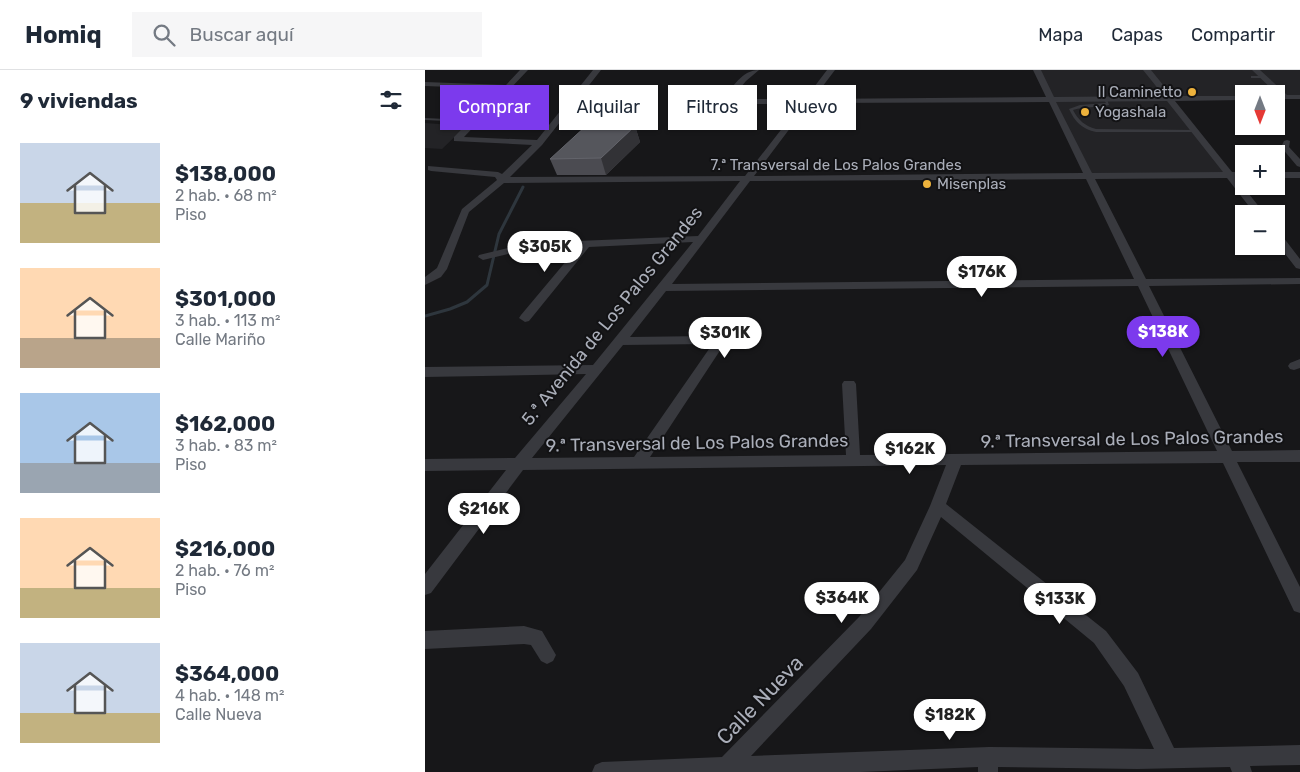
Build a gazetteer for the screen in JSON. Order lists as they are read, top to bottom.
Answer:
{
  "streets": {
    "street": [
      "7.ª Transversal de Los Palos Grandes",
      "5.ª Avenida de Los Palos Grandes",
      "9.ª Transversal de Los Palos Grandes",
      "Calle Nueva"
    ]
  },
  "crossings": [
    ["7.ª Transversal de Los Palos Grandes", "5.ª Avenida de Los Palos Grandes"],
    ["5.ª Avenida de Los Palos Grandes", "9.ª Transversal de Los Palos Grandes"],
    ["9.ª Transversal de Los Palos Grandes", "Calle Nueva"]
  ],
  "places": ["Il Caminetto", "Yogashala", "Misenplas"],
  "north": "bottom",
  "page": {
    "header": "Homiq",
    "search": "Buscar aquí",
    "nav": ["Mapa", "Capas", "Compartir"],
    "heading": "9 viviendas",
    "map_buttons": ["+", "−"],
    "chip": [
      "Comprar",
      "Alquilar",
      "Filtros",
      "Nuevo"
    ],
    "list": [
      {
        "name": "$138,000",
        "note": "2 hab. · 68 m² · Piso"
      },
      {
        "name": "$301,000",
        "note": "3 hab. · 113 m² · Calle Mariño"
      },
      {
        "name": "$162,000",
        "note": "3 hab. · 83 m² · Piso"
      },
      {
        "name": "$216,000",
        "note": "2 hab. · 76 m² · Piso"
      },
      {
        "name": "$364,000",
        "note": "4 hab. · 148 m² · Calle Nueva"
      }
    ],
    "price": [
      "$305K",
      "$176K",
      "$138K",
      "$301K",
      "$162K",
      "$216K",
      "$364K",
      "$133K",
      "$182K"
    ]
  }
}
